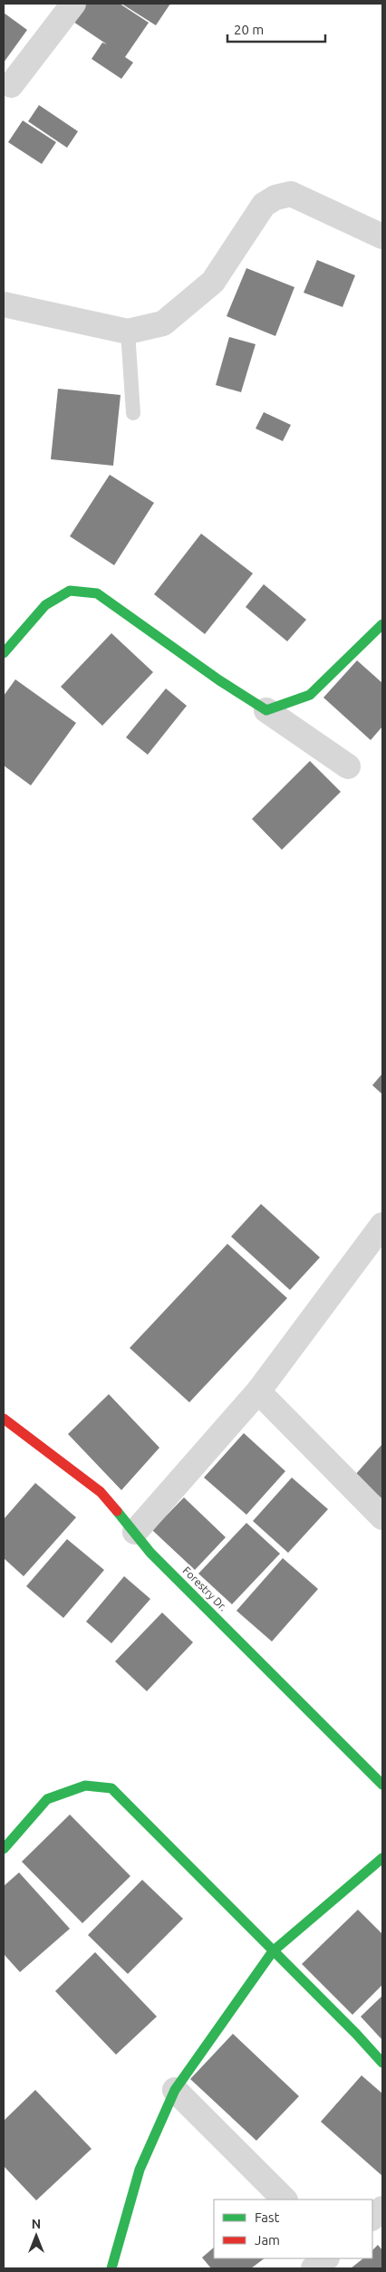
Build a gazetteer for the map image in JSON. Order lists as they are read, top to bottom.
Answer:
{
  "streets": {
    "street": ["Forestry Dr."]
  },
  "legend": ["Fast", "Jam"],
  "scale_bar": "20 m",
  "north": "top"
}
